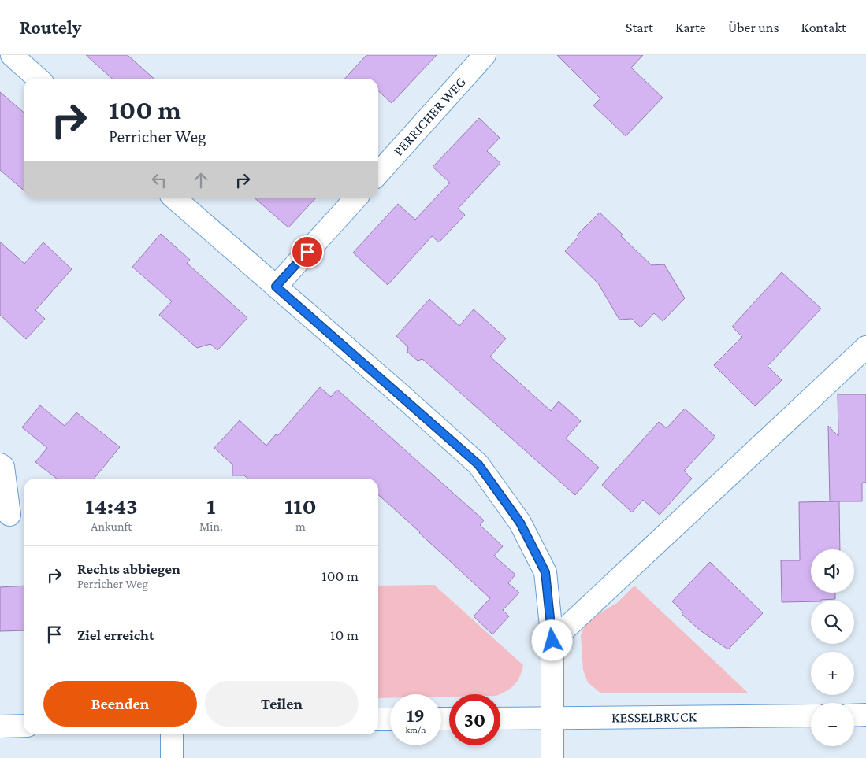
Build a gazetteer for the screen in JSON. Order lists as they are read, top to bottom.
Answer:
{
  "streets": {
    "street": ["PERRICHER WEG", "KESSELBRUCK"]
  },
  "page": {
    "header": "Routely",
    "nav": [
      "Start",
      "Karte",
      "Über uns",
      "Kontakt"
    ],
    "turn": ["100 m", "Perricher Weg"],
    "eta": [
      "14:43",
      "Ankunft",
      "1",
      "Min.",
      "110",
      "m"
    ],
    "list": [
      {
        "name": "Rechts abbiegen",
        "note": "Perricher Weg",
        "value": "100 m"
      },
      {
        "name": "Ziel erreicht",
        "value": "10 m"
      }
    ],
    "map_buttons": ["+", "−"],
    "buttons": ["Beenden", "Teilen"],
    "speed": "19 km/h",
    "limit": "30"
  }
}
